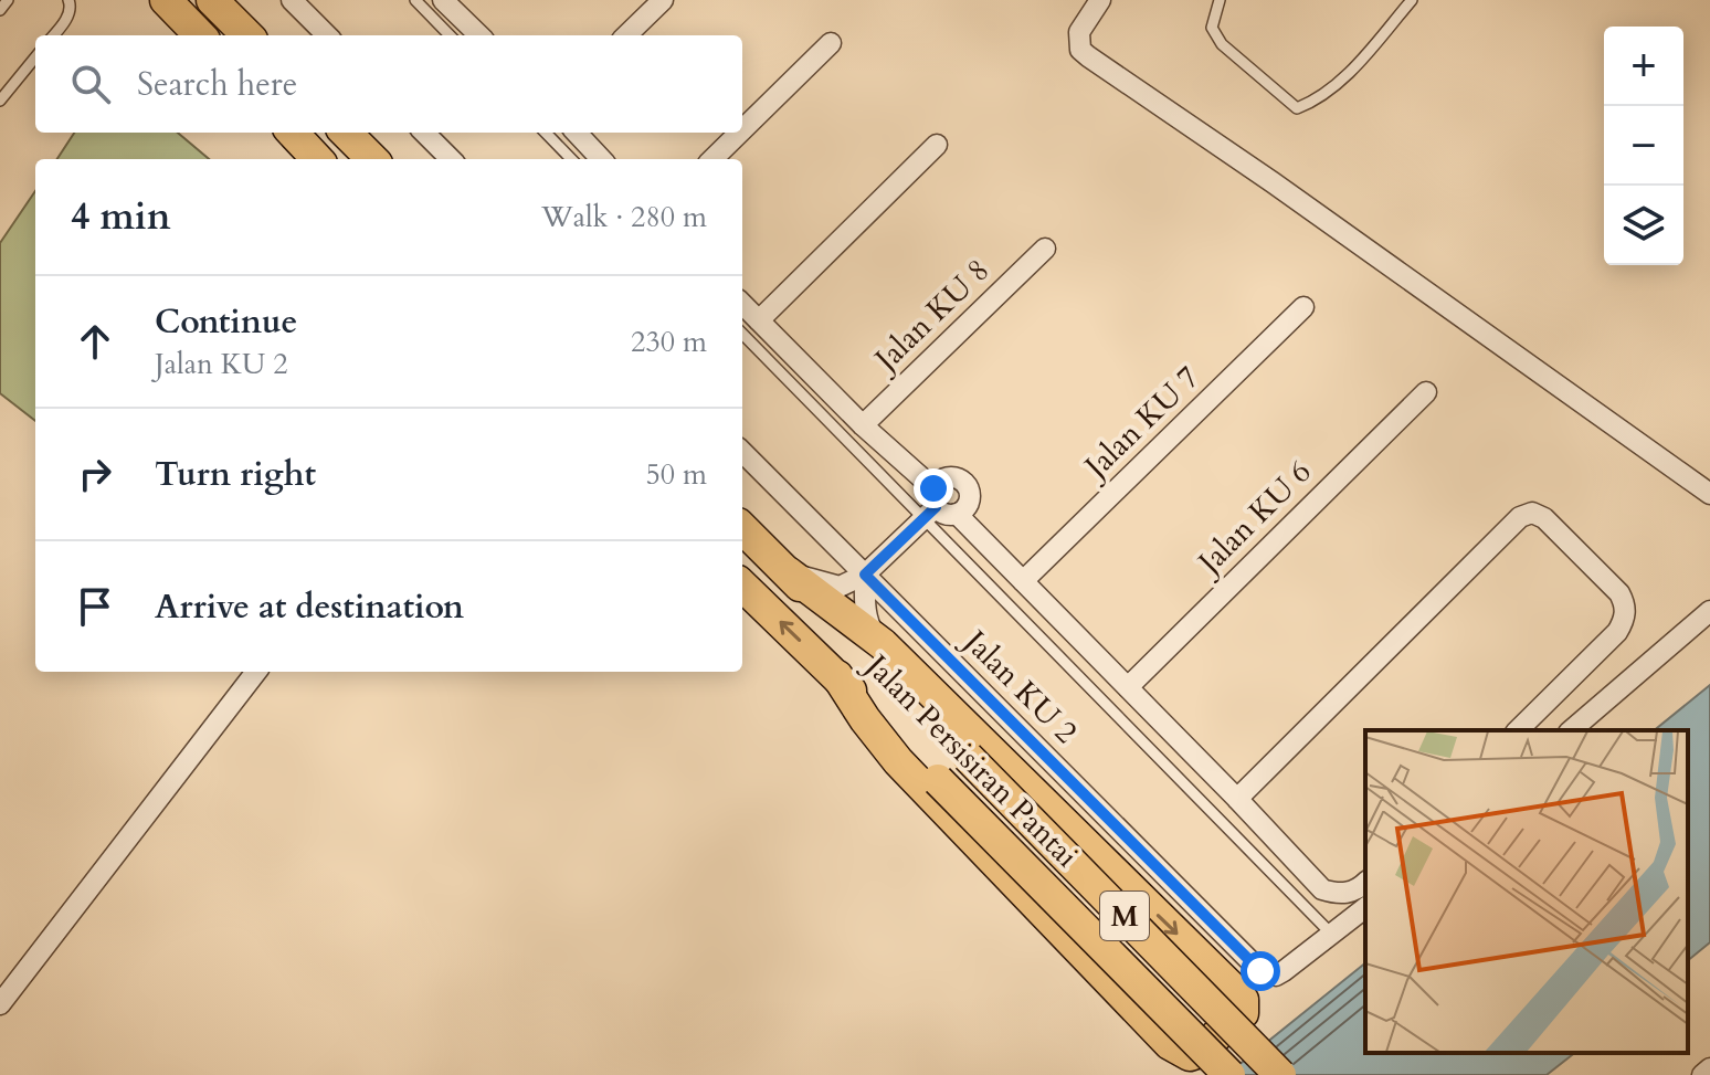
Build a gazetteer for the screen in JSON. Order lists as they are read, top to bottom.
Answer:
{
  "streets": {
    "main road": ["Jalan Persisiran Pantai", "M"],
    "street": [
      "Jalan KU 8",
      "Jalan KU 7",
      "Jalan KU 6",
      "Jalan KU 2"
    ]
  },
  "page": {
    "map_buttons": ["+", "−"],
    "search": "Search here",
    "heading": ["4 min", "Walk · 280 m"],
    "list": [
      ["Continue", "Jalan KU 2", "230 m"],
      ["Turn right", "50 m"],
      "Arrive at destination"
    ]
  }
}
